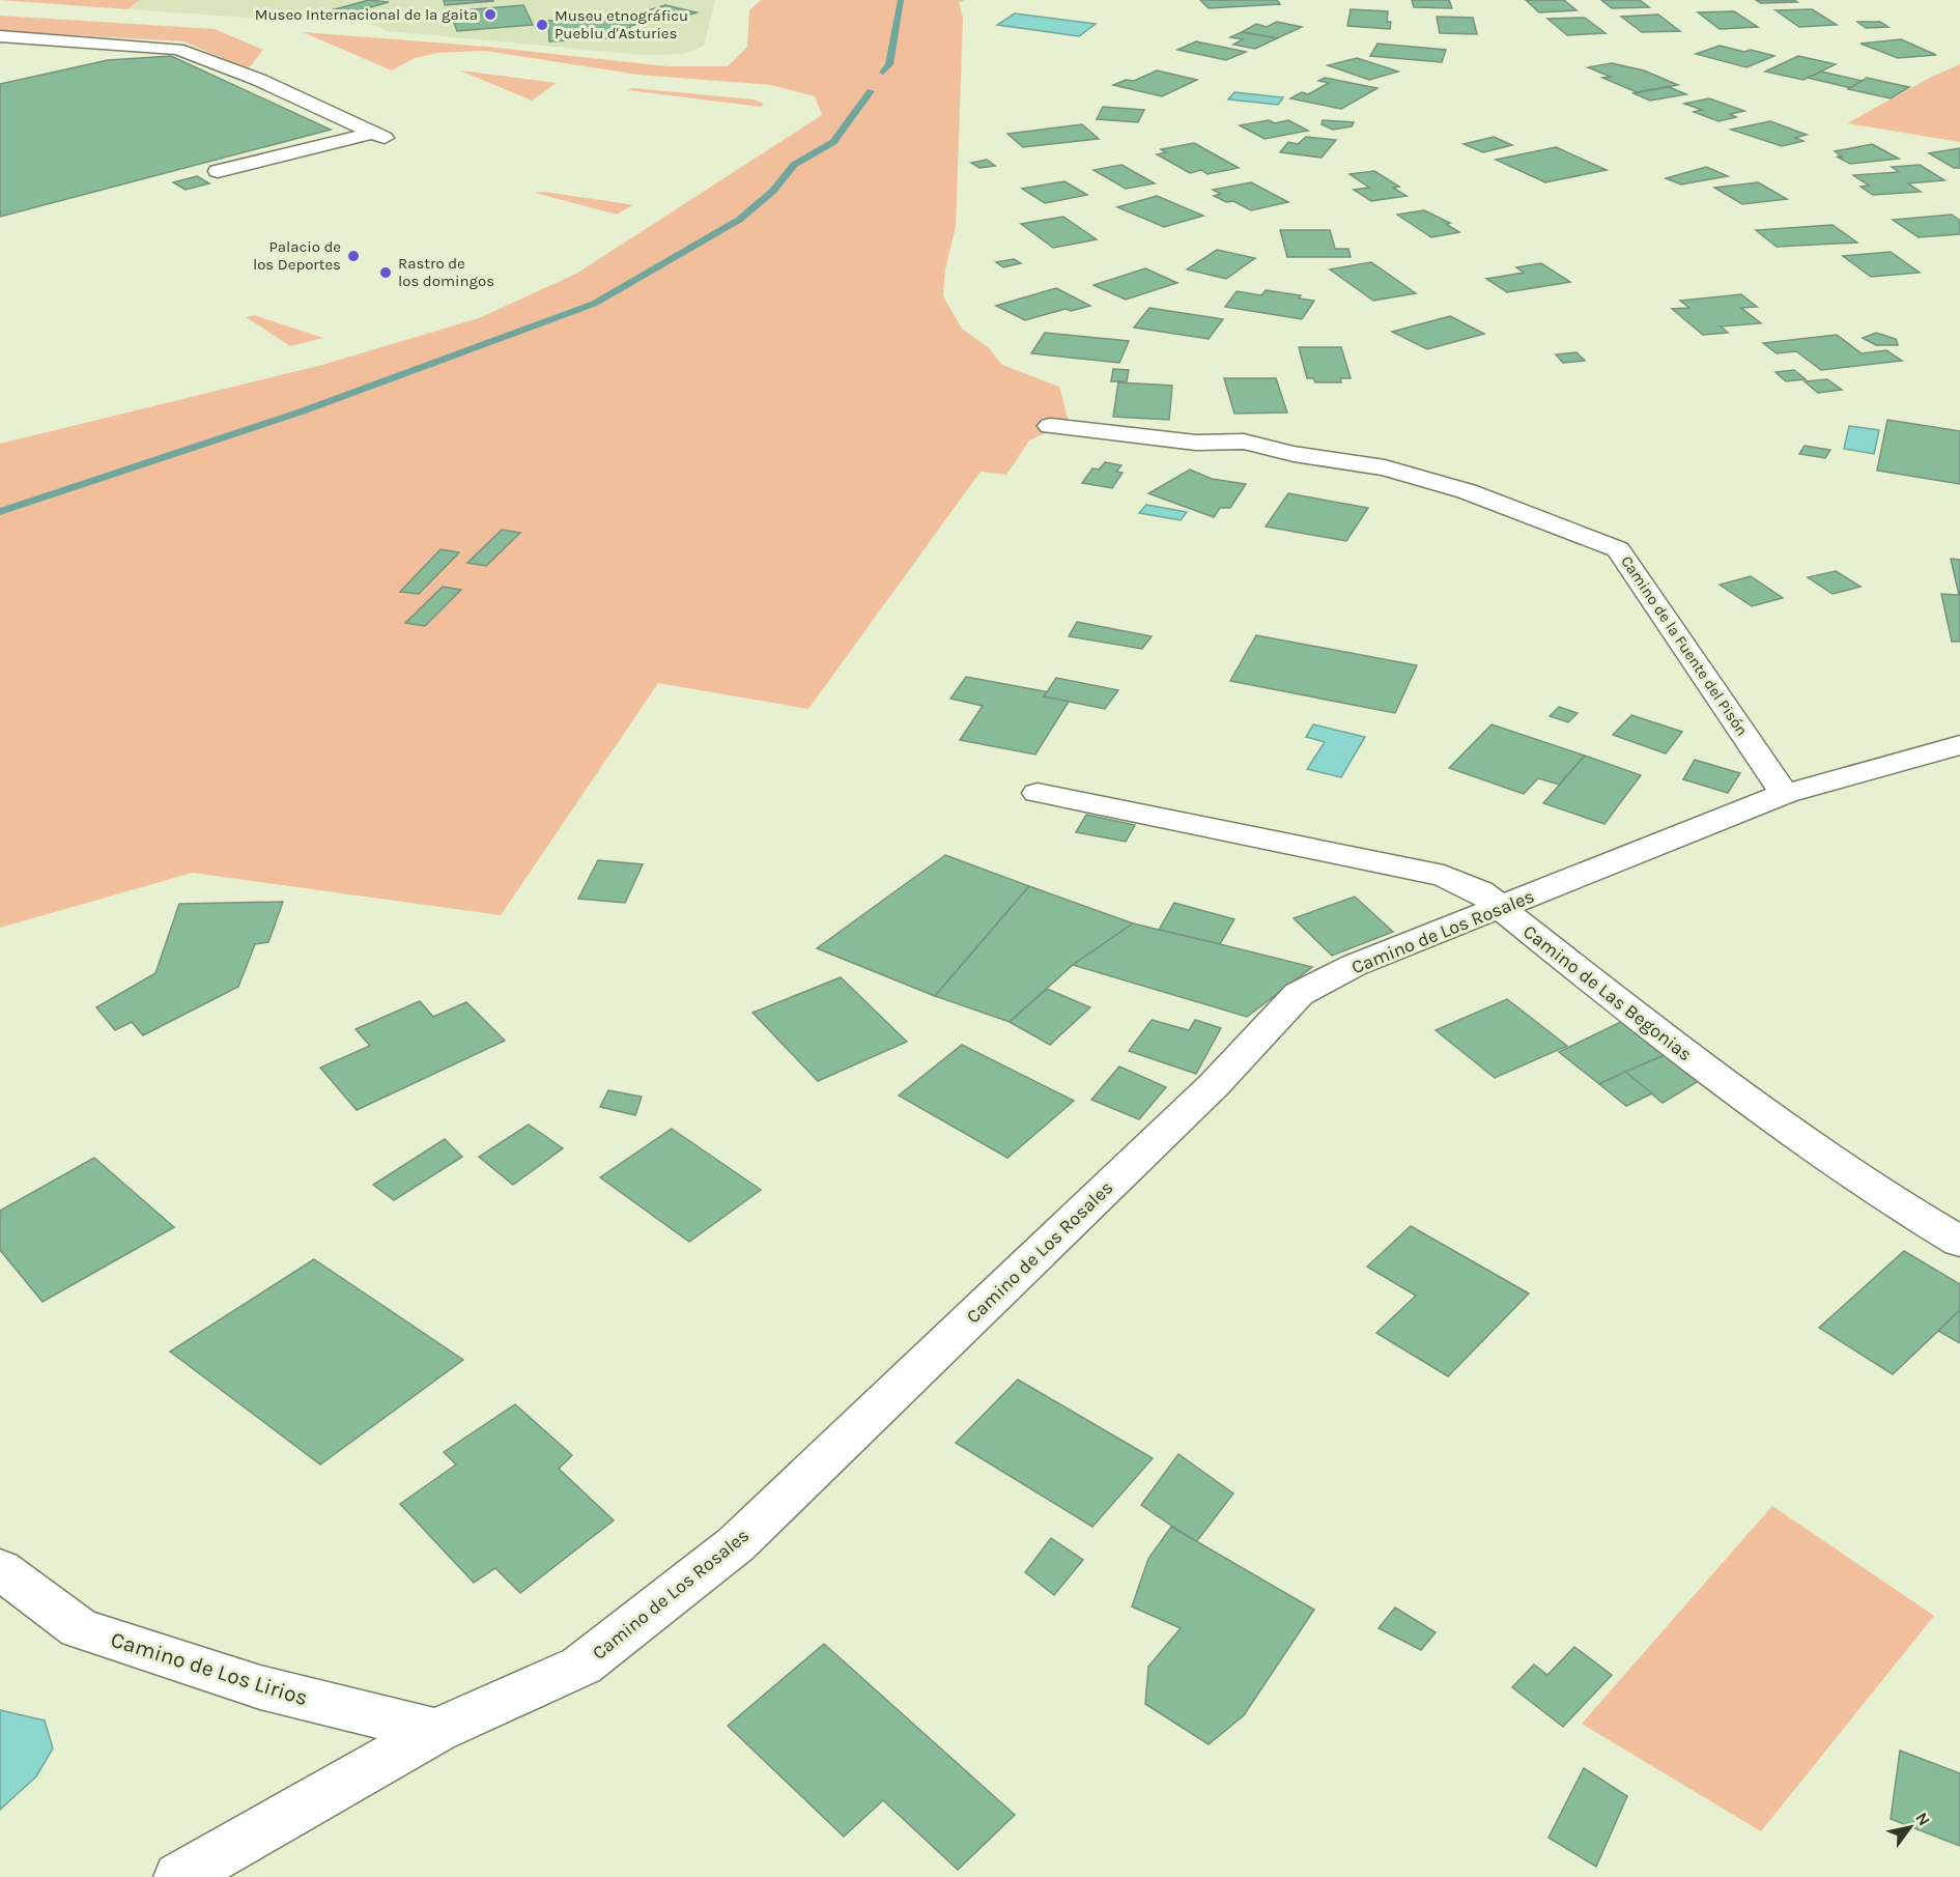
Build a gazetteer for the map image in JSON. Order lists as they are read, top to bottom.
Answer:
{
  "streets": {
    "street": [
      "Camino de la Fuente del Pisón",
      "Camino de Los Rosales",
      "Camino de Las Begonias",
      "Camino de Los Lirios"
    ]
  },
  "crossings": [
    ["Camino de la Fuente del Pisón", "Camino de Los Rosales"],
    ["Camino de Los Rosales", "Camino de Las Begonias"],
    ["Camino de Los Rosales", "Camino de Los Lirios"]
  ],
  "places": [
    "Museo Internacional de la gaita",
    "Museu etnográficu Pueblu d'Asturies",
    "Palacio de los Deportes",
    "Rastro de los domingos"
  ],
  "north": "top right"
}
